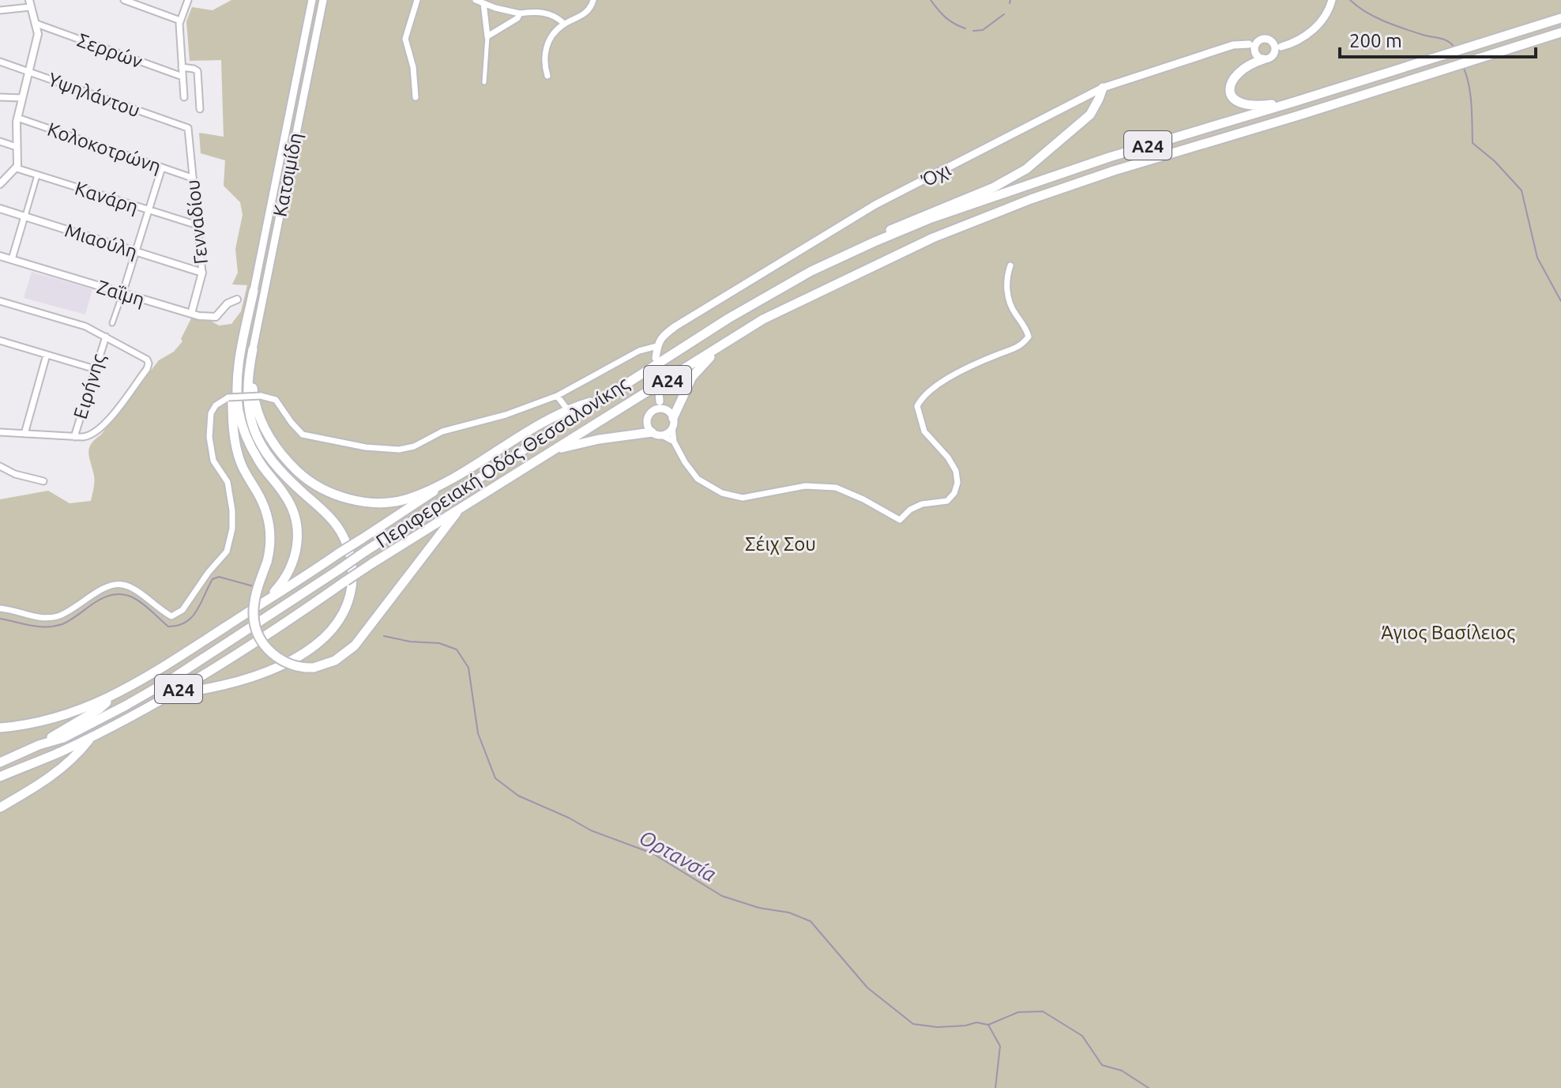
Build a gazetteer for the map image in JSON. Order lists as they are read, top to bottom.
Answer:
{
  "streets": {
    "highway": ["Α24", "Περιφερειακή Οδός Θεσσαλονίκης"],
    "main road": ["Κατσιμίδη", "Όχι"],
    "street": [
      "Σερρών",
      "Υψηλάντου",
      "Κολοκοτρώνη",
      "Κανάρη",
      "Γενναδίου",
      "Μιαούλη",
      "Ζαΐμη",
      "Ειρήνης"
    ]
  },
  "crossings": [
    ["Υψηλάντου", "Γενναδίου"],
    ["Κολοκοτρώνη", "Γενναδίου"],
    ["Κανάρη", "Γενναδίου"],
    ["Γενναδίου", "Μιαούλη"],
    ["Γενναδίου", "Ζαΐμη"]
  ],
  "water": ["Ορτανσία"],
  "parks": ["Σέιχ Σου", "Άγιος Βασίλειος"],
  "scale_bar": "200 m"
}
